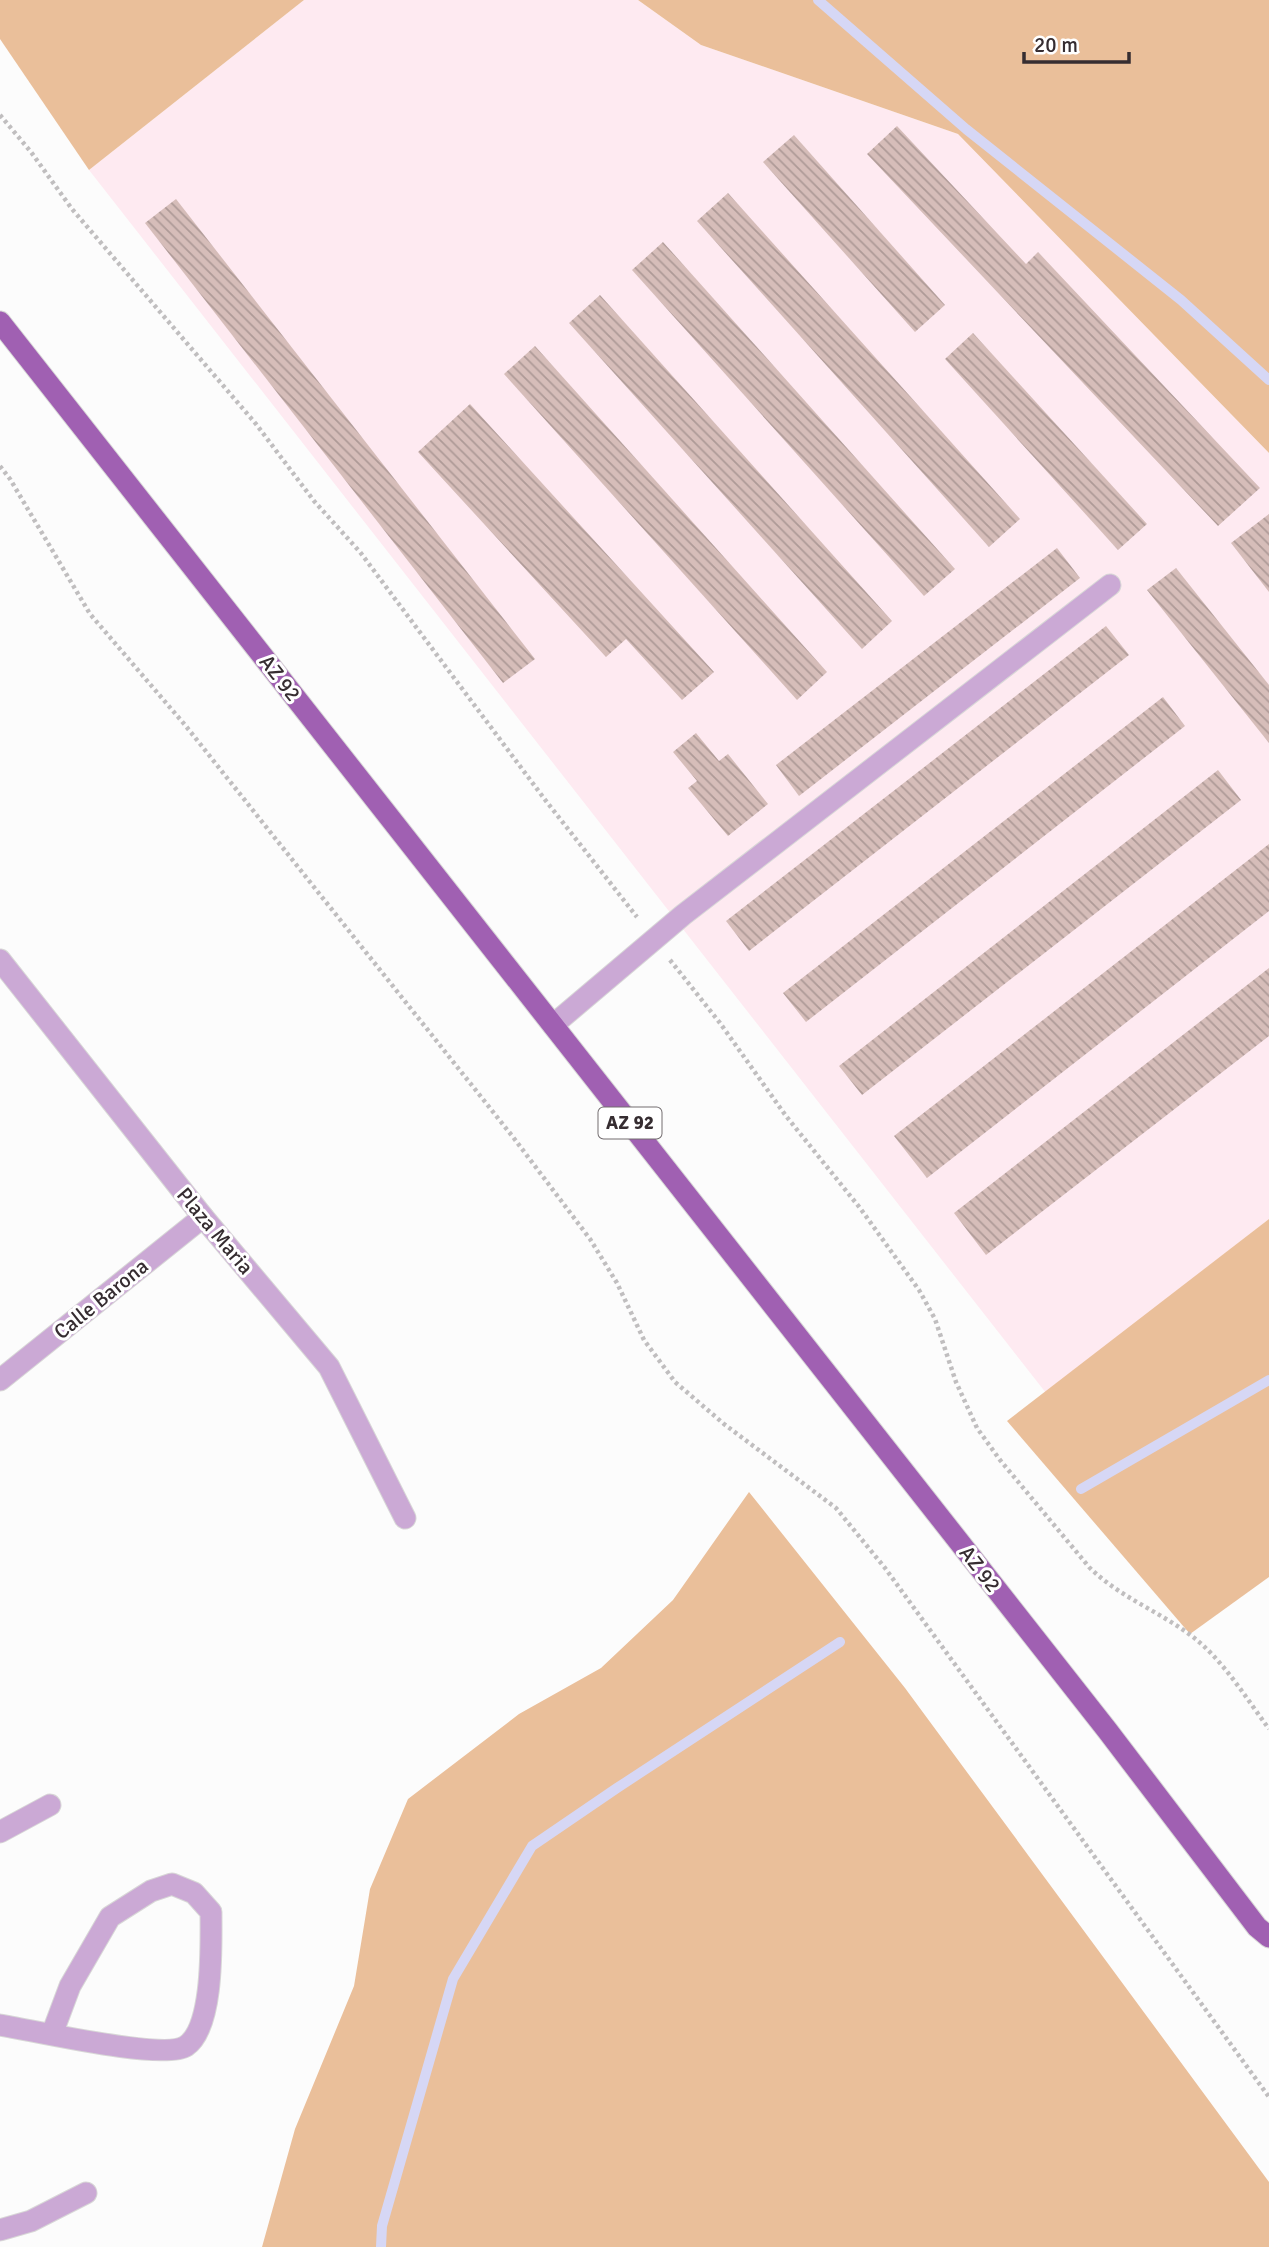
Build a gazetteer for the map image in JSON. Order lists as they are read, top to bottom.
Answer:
{
  "streets": {
    "main road": ["AZ 92"],
    "street": ["Plaza Maria", "Calle Barona"]
  },
  "crossings": [
    ["Plaza Maria", "Calle Barona"]
  ],
  "scale_bar": "20 m"
}
